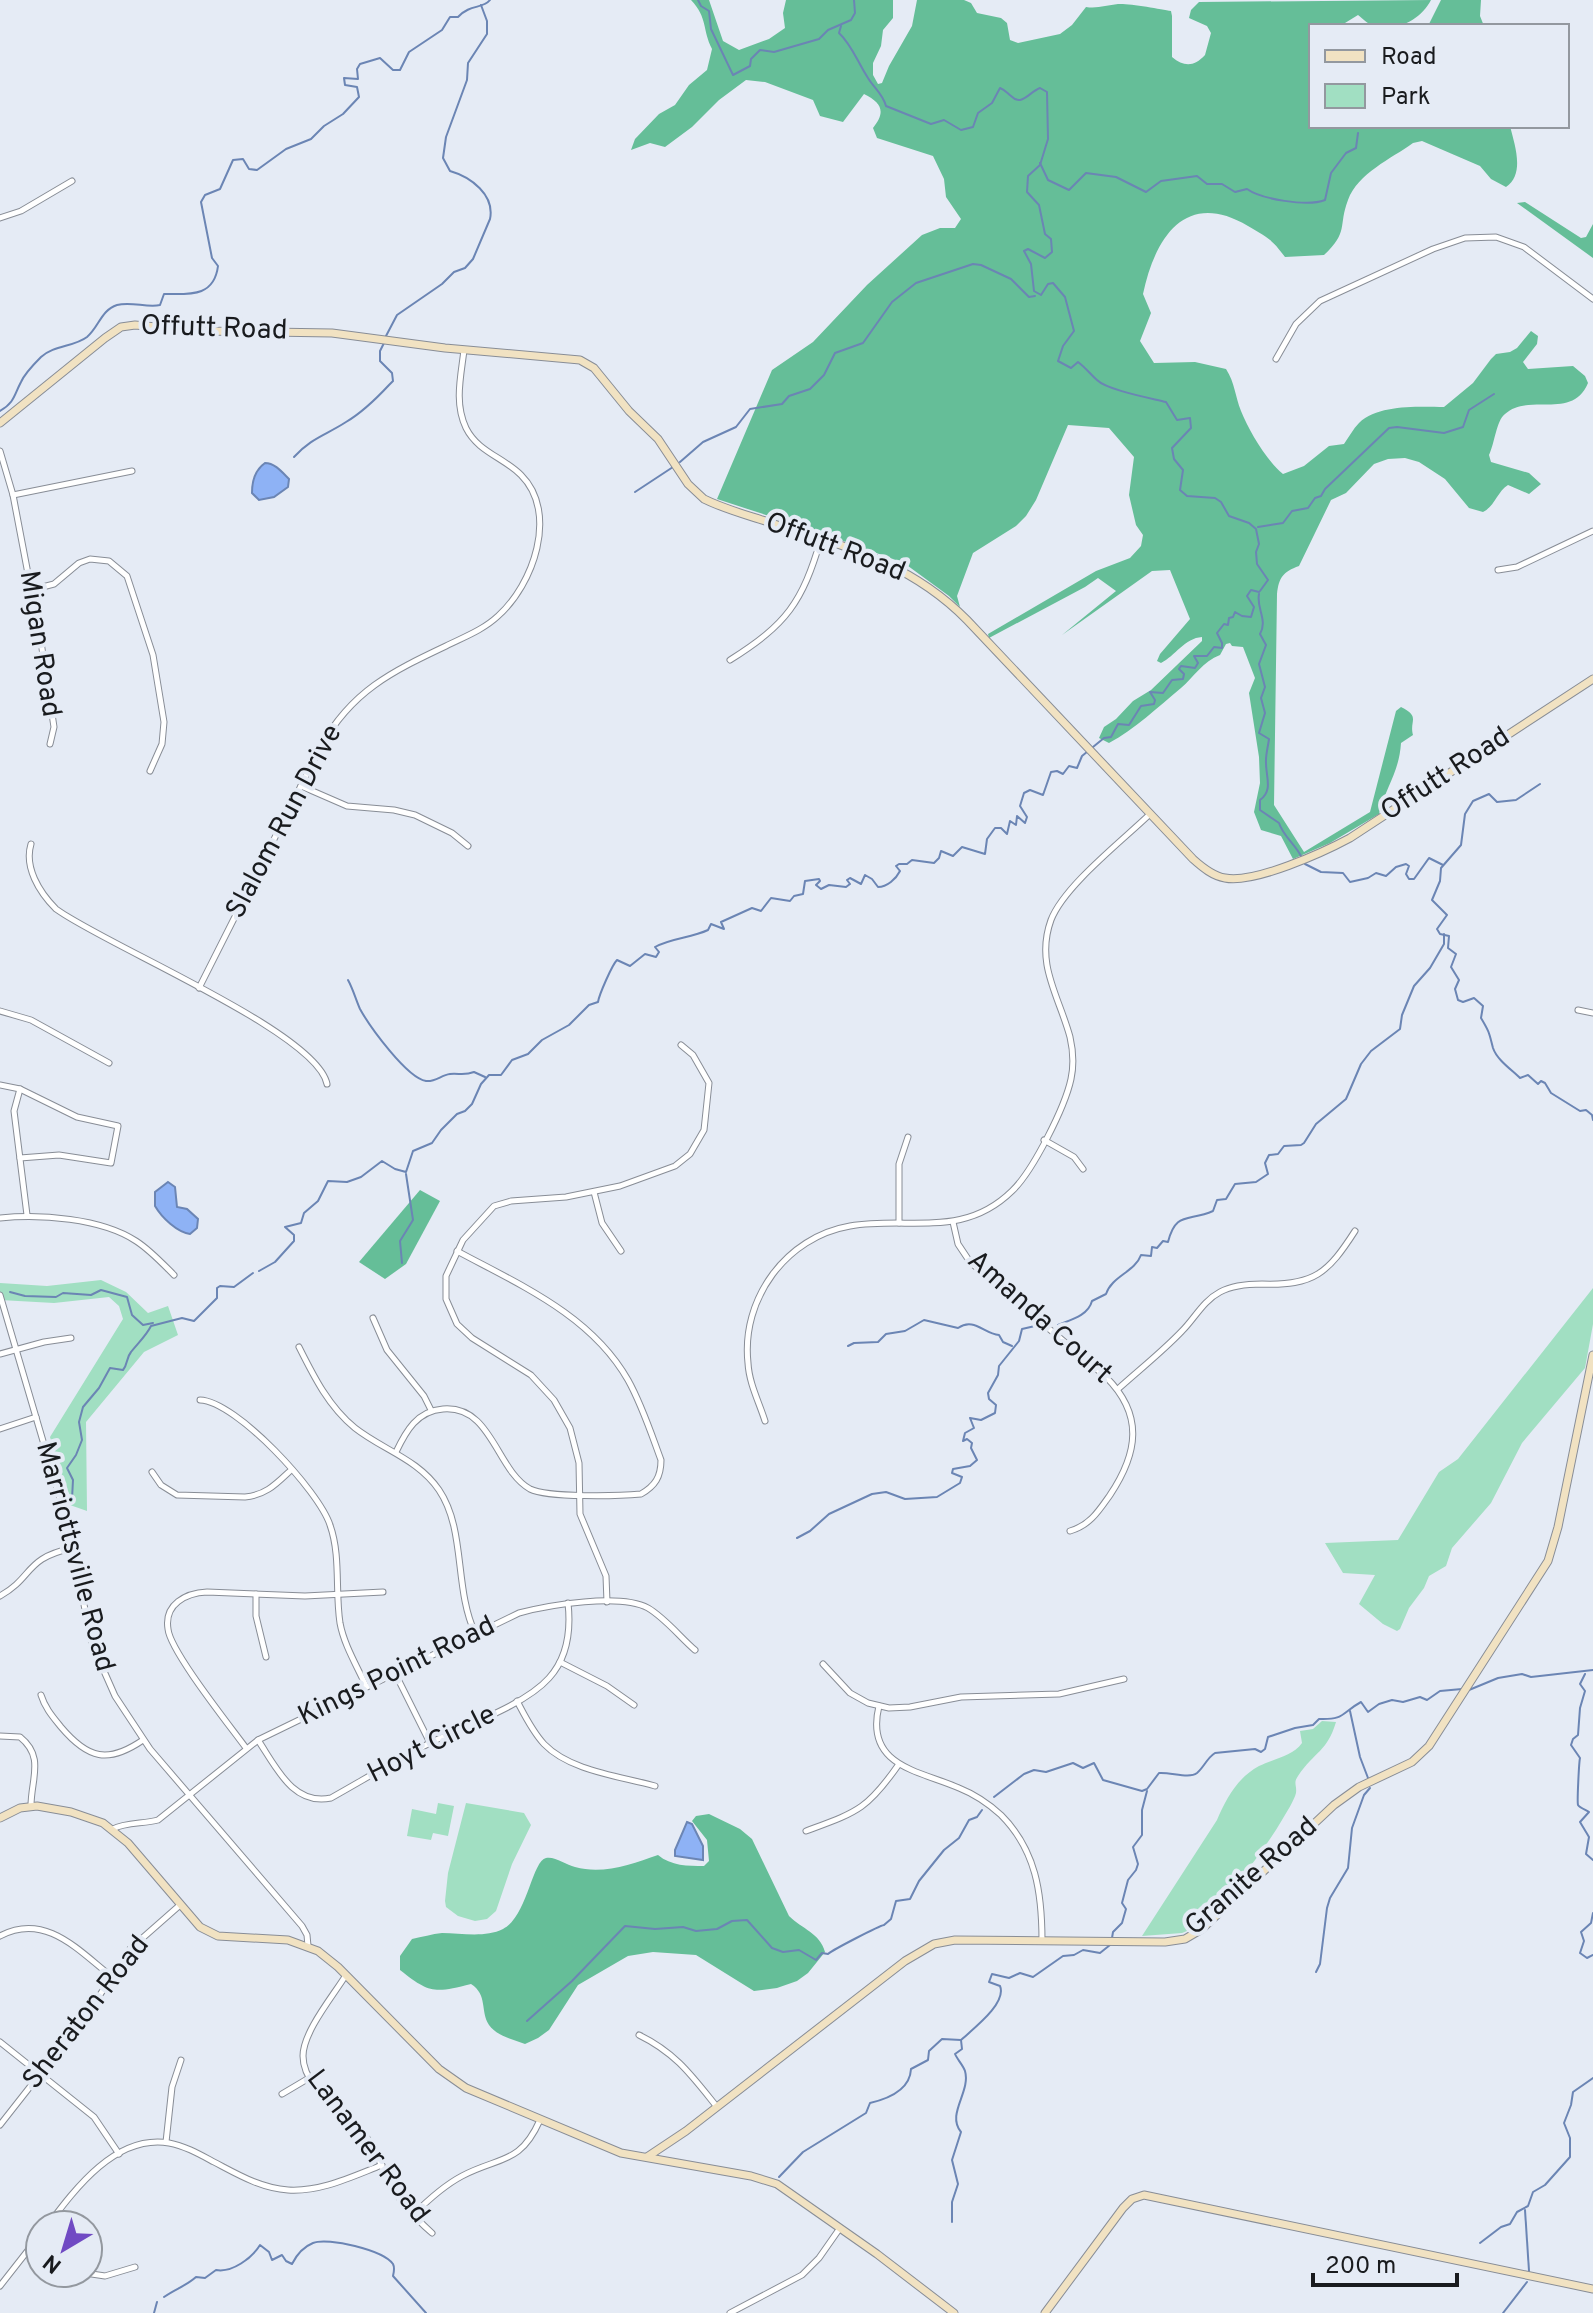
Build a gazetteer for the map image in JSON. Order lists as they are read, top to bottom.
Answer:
{
  "streets": {
    "street": [
      "Offutt Road",
      "Migan Road",
      "Slalom Run Drive",
      "Amanda Court",
      "Marriottsville Road",
      "Kings Point Road",
      "Hoyt Circle",
      "Granite Road",
      "Sheraton Road",
      "Lanamer Road"
    ]
  },
  "crossings": [
    ["Offutt Road", "Slalom Run Drive"],
    ["Marriottsville Road", "Kings Point Road"],
    ["Marriottsville Road", "Granite Road"],
    ["Marriottsville Road", "Sheraton Road"],
    ["Marriottsville Road", "Lanamer Road"],
    ["Kings Point Road", "Hoyt Circle"]
  ],
  "legend": ["Road", "Park"],
  "scale_bar": "200 m",
  "north": "bottom left"
}
